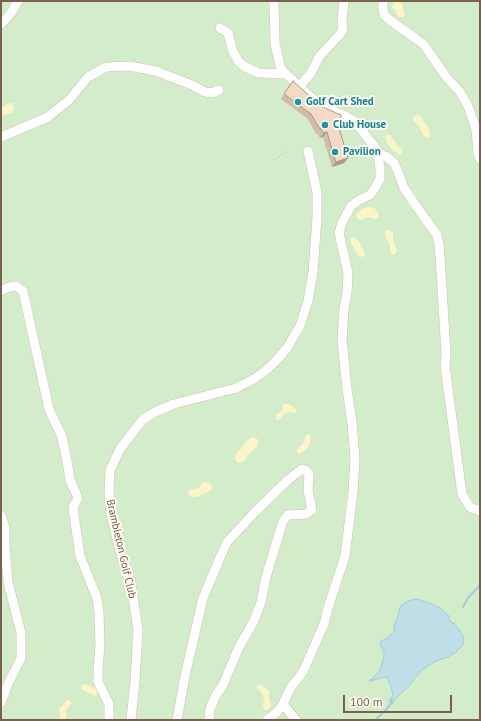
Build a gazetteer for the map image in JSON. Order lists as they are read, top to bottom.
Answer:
{
  "streets": {
    "lane": ["Brambleton Golf Club"]
  },
  "places": ["Golf Cart Shed", "Club House", "Pavilion"],
  "scale_bar": "100 m"
}
